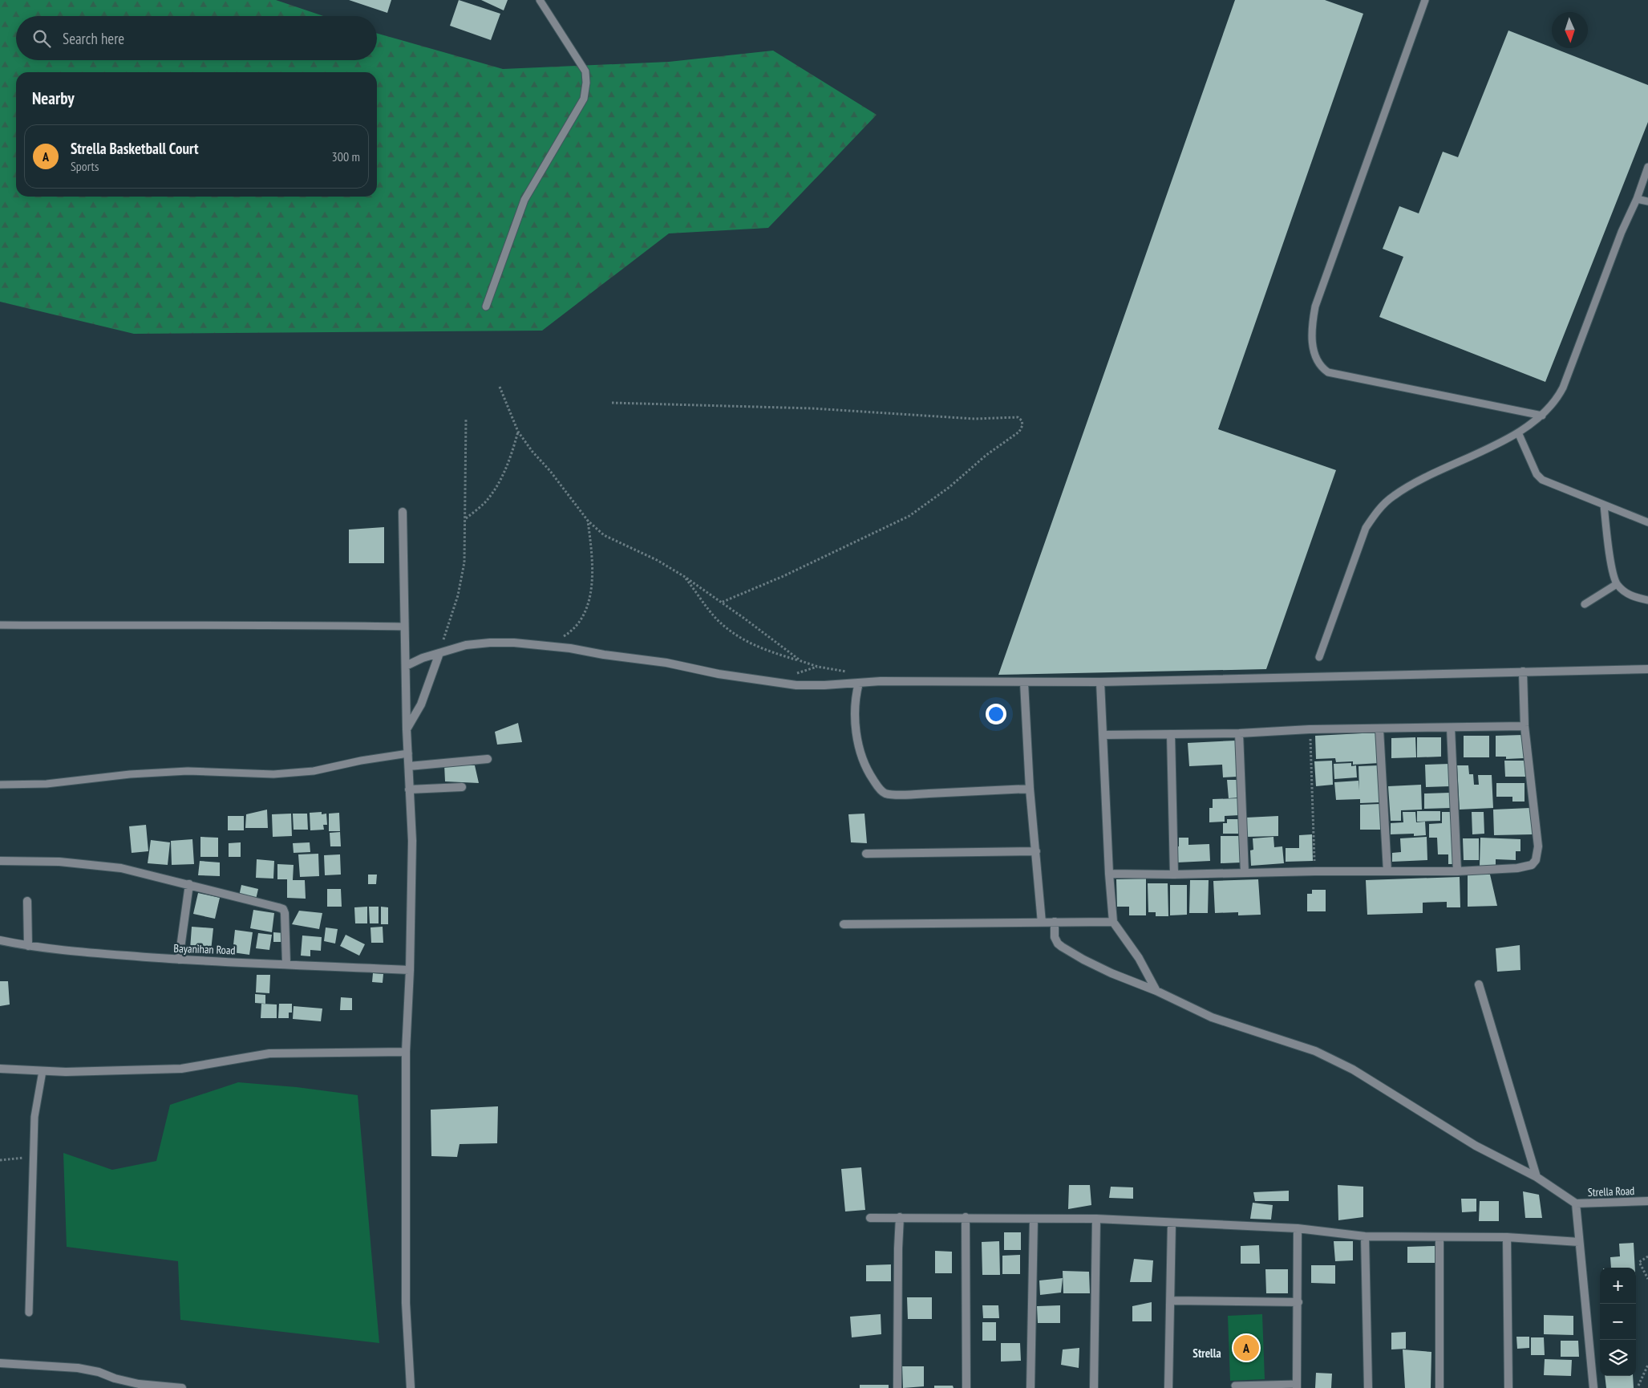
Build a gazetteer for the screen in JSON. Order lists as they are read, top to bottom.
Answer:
{
  "streets": {
    "street": ["Bayanihan Road", "Strella Road"]
  },
  "districts": ["Strella"],
  "north": "bottom",
  "page": {
    "search": "Search here",
    "heading": "Nearby",
    "list": [
      {
        "mark": "A",
        "name": "Strella Basketball Court",
        "note": "Sports",
        "value": "300 m"
      }
    ],
    "map_buttons": ["+", "−"],
    "pins": "A"
  }
}
